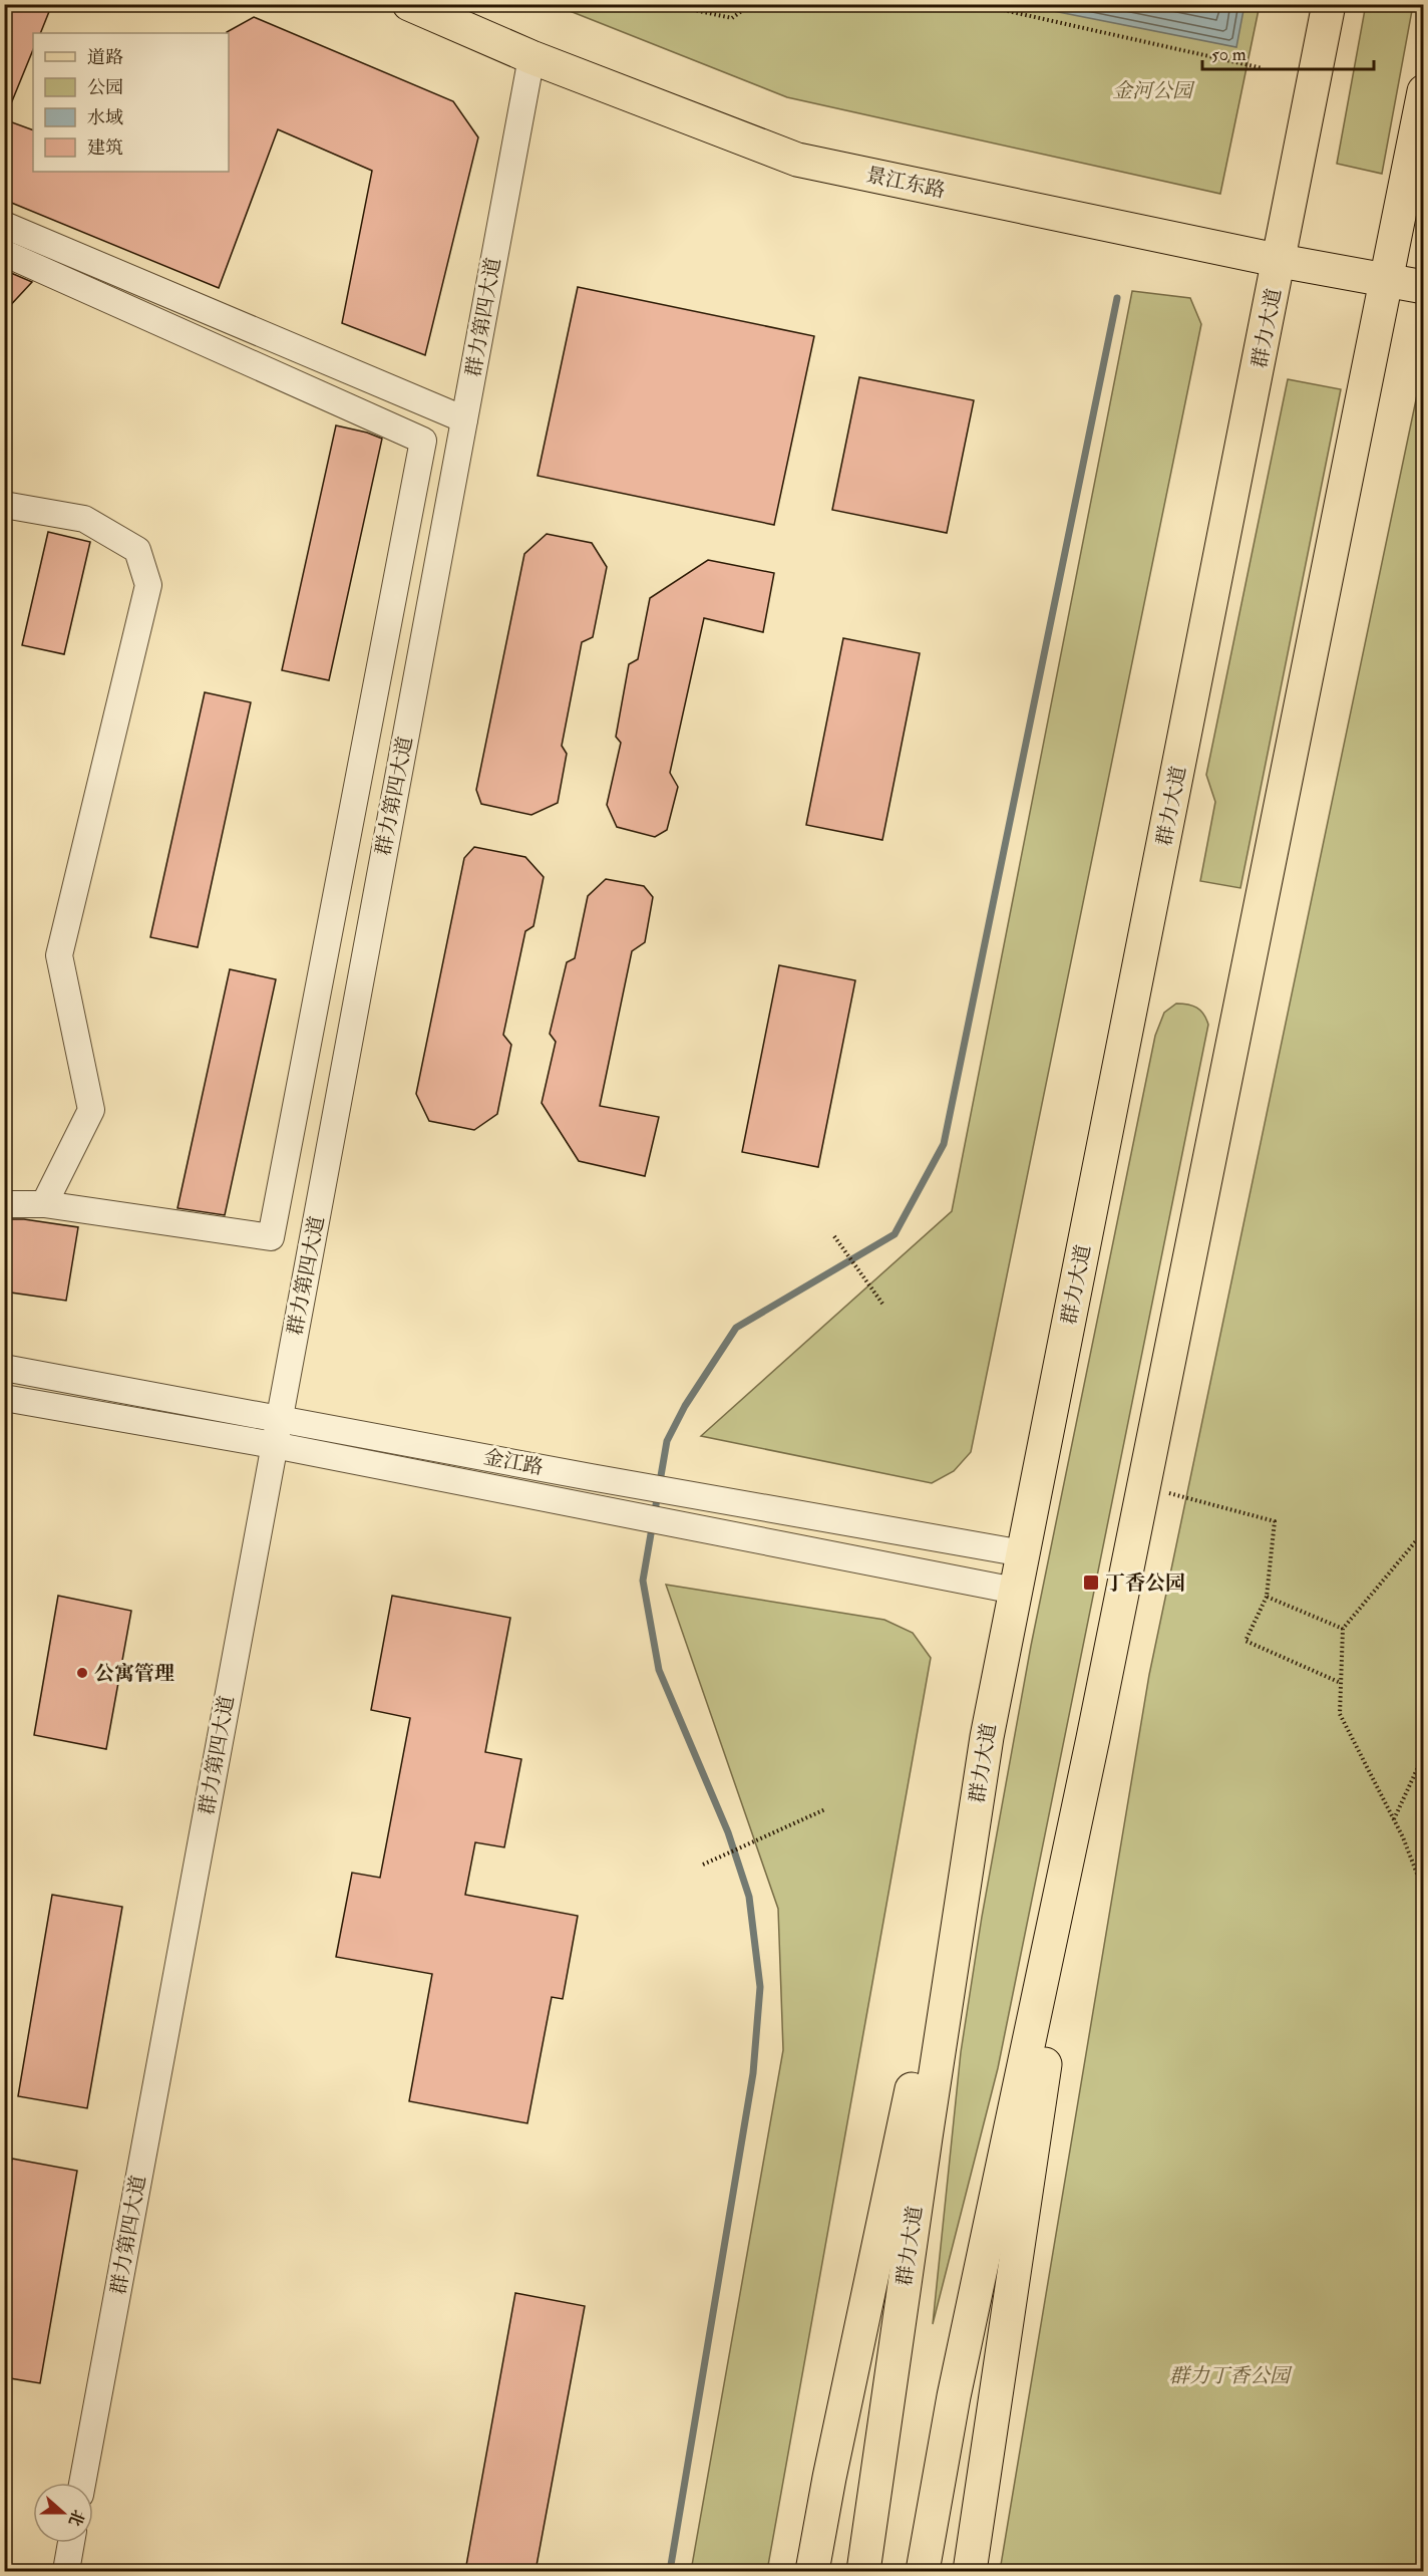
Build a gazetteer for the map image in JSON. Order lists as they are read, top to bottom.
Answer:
{
  "streets": {
    "main road": ["景江东路", "群力大道"],
    "street": ["群力第四大道", "金江路"]
  },
  "crossings": [
    ["景江东路", "群力第四大道"],
    ["景江东路", "群力大道"],
    ["群力第四大道", "金江路"],
    ["群力大道", "金江路"]
  ],
  "parks": ["金河公园", "群力丁香公园"],
  "places": {
    "transit": ["丁香公园"],
    "other": ["公寓管理"]
  },
  "legend": [
    "道路",
    "公园",
    "水域",
    "建筑"
  ],
  "scale_bar": "50 m",
  "north": "right"
}
